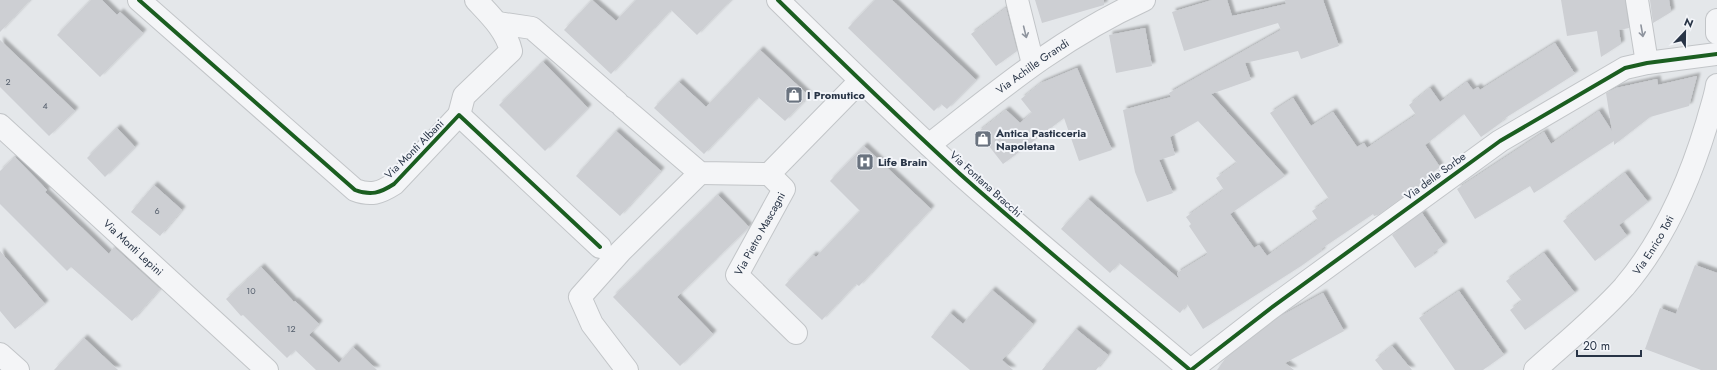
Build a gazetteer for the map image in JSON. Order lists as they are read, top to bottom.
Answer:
{
  "streets": {
    "street": [
      "Via Achille Grandi",
      "Via Monti Albani",
      "Via delle Sorbe",
      "Via Fontana Bracchi",
      "Via Pietro Mascagni",
      "Via Enrico Toti",
      "Via Monti Lepini"
    ]
  },
  "crossings": [
    ["Via Achille Grandi", "Via Fontana Bracchi"],
    ["Via delle Sorbe", "Via Fontana Bracchi"],
    ["Via Fontana Bracchi", "Via Pietro Mascagni"]
  ],
  "places": {
    "shop": ["I Promutico", "Antica Pasticceria Napoletana"],
    "hospital": ["Life Brain"]
  },
  "house_numbers": [
    "2",
    "4",
    "6",
    "10",
    "12"
  ],
  "scale_bar": "20 m",
  "north": "top"
}
